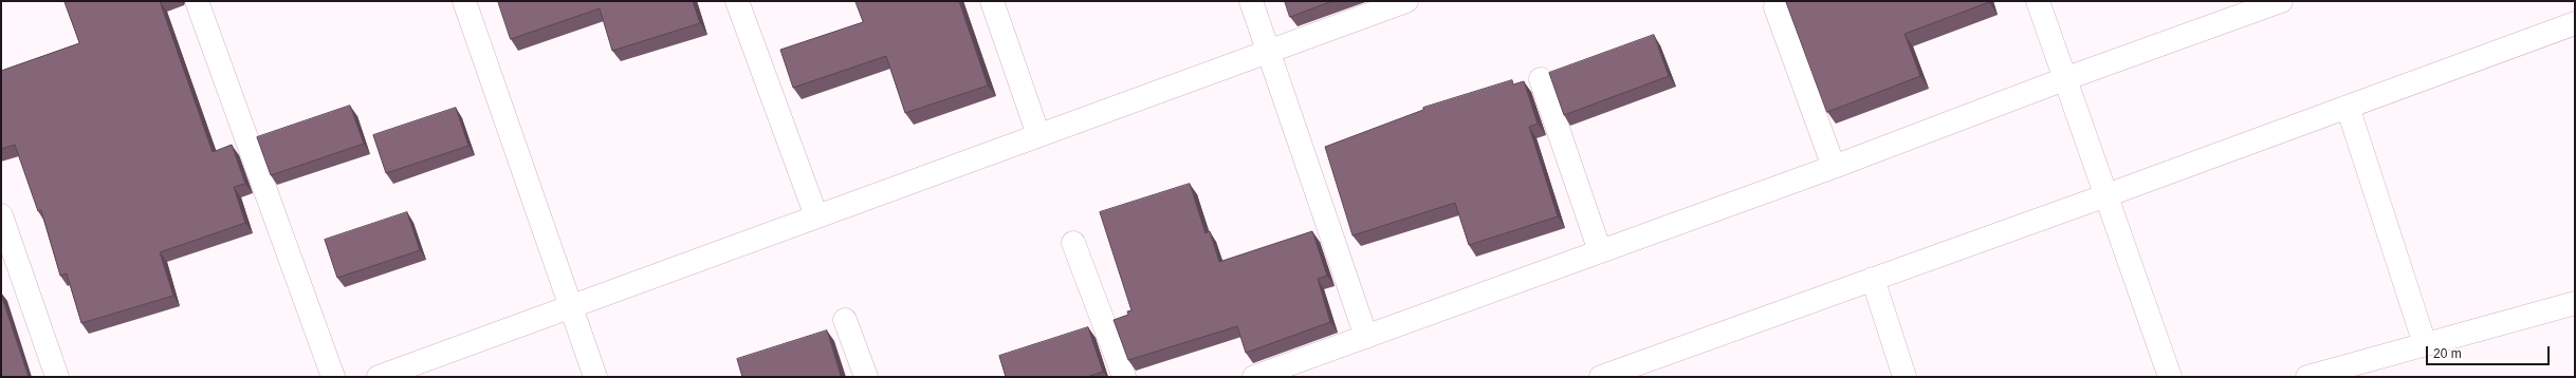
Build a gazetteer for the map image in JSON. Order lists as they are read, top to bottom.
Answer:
{
  "scale_bar": "20 m"
}
